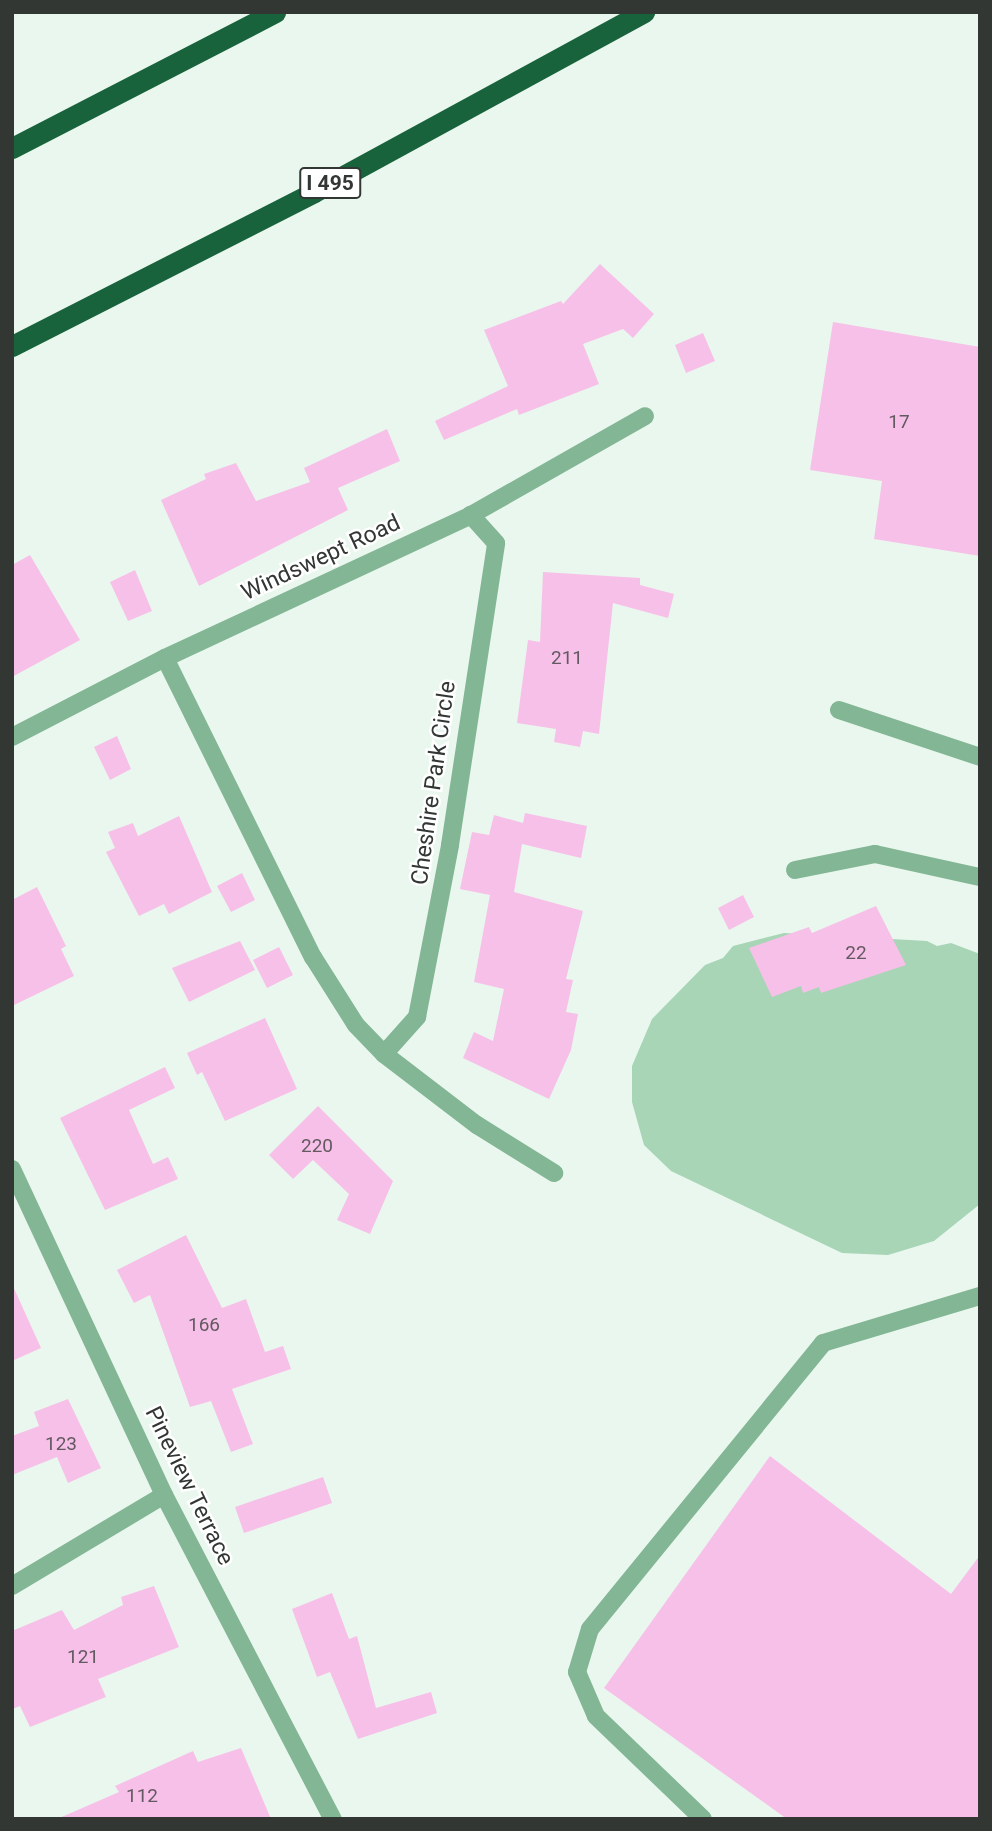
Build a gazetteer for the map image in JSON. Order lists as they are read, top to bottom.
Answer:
{
  "streets": {
    "highway": ["I 495"],
    "street": ["Windswept Road", "Cheshire Park Circle", "Pineview Terrace"]
  },
  "crossings": [
    ["Windswept Road", "Cheshire Park Circle"]
  ],
  "house_numbers": [
    "17",
    "211",
    "22",
    "220",
    "166",
    "123",
    "121",
    "112"
  ]
}
